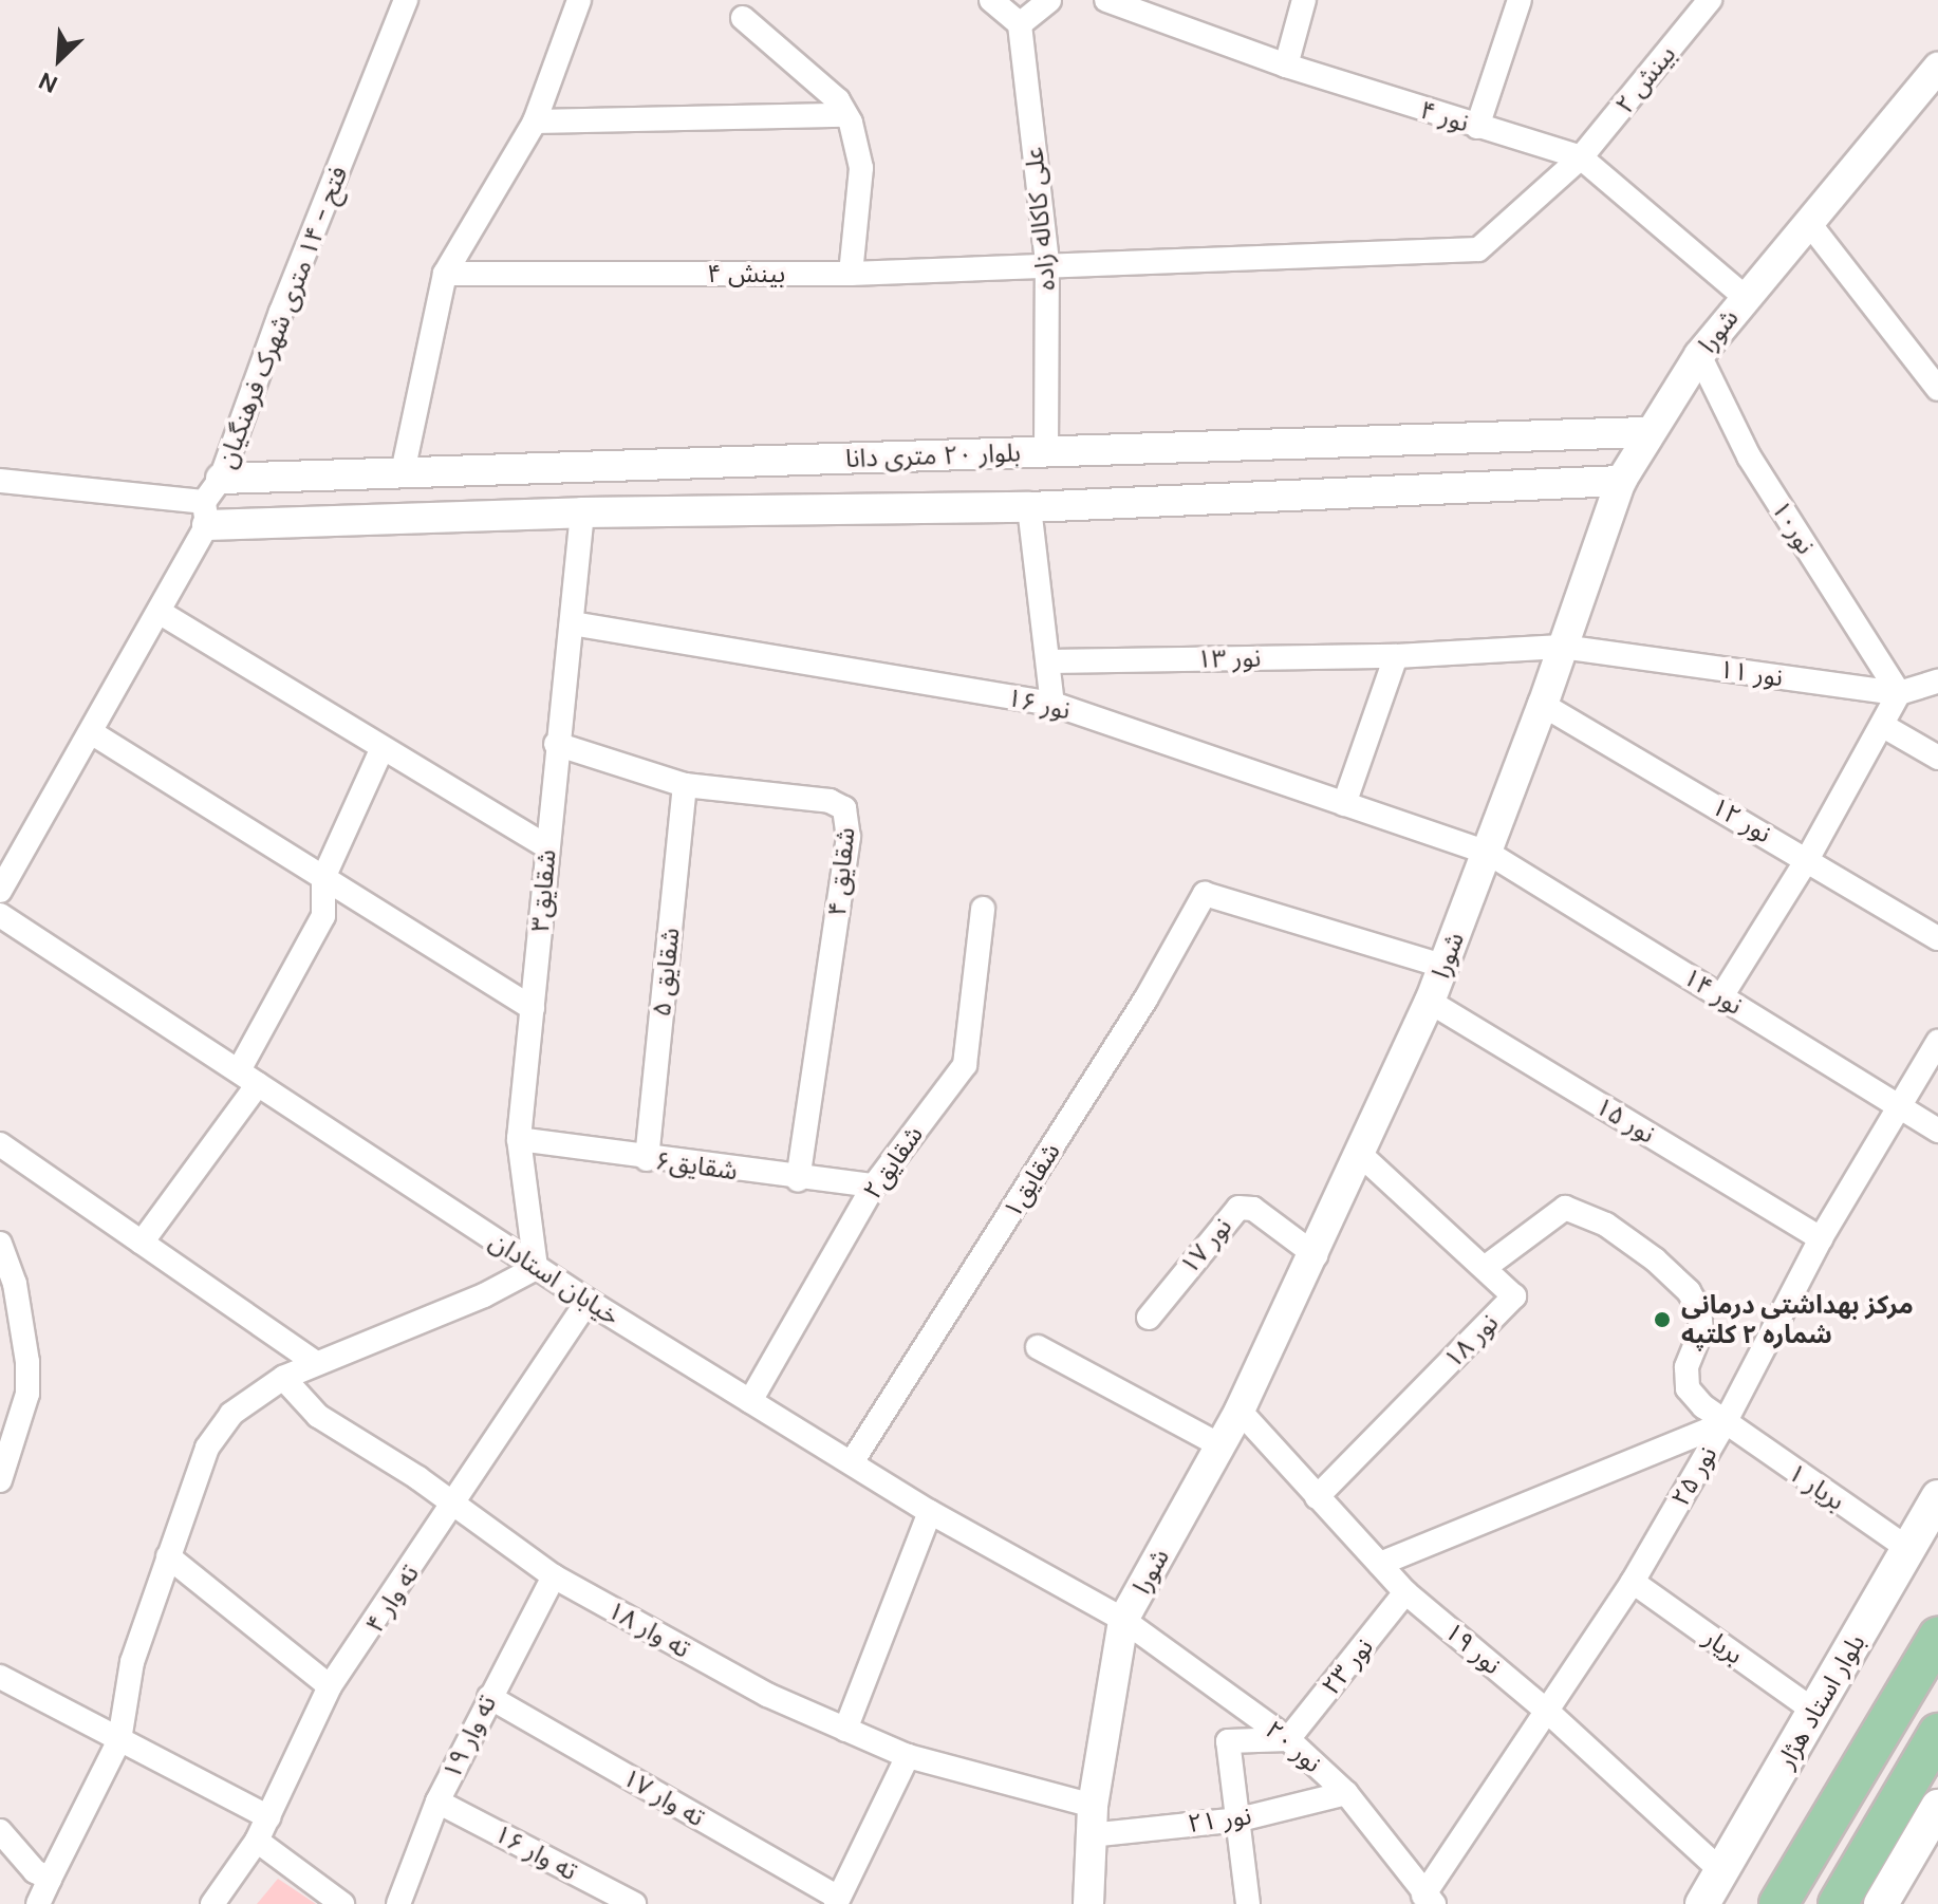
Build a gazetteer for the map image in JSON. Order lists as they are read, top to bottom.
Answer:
{
  "streets": {
    "main road": ["بلوار استاد هژار"],
    "street": [
      "بینش ۲",
      "نور ۴",
      "علی کاکاله زاده",
      "بینش ۴",
      "فتح - ۱۴ متری شهرک فرهنگیان",
      "شورا",
      "بلوار ۲۰ متری دانا",
      "نور۱۰",
      "نور ۱۳",
      "نور ۱۱",
      "نور ۱۶",
      "نور ۱۲",
      "شقایق ۴",
      "شقایق۳",
      "شقایق ۵",
      "نور ۱۴",
      "نور ۱۵",
      "شقایق۲",
      "شقایق۶",
      "شقایق۱",
      "نور ۱۷",
      "خیابان استادان",
      "نور ۱۸",
      "نور ۲۵",
      "بریار ۱",
      "ته وار ۴",
      "ته وار ۱۸",
      "بریار",
      "نور ۱۹",
      "نور ۲۳",
      "ته وار ۱۹",
      "نور ۲۰",
      "ته وار ۱۷",
      "نور ۲۱",
      "ته وار ۱۶"
    ]
  },
  "crossings": [
    ["بینش ۲", "نور ۴"],
    ["بینش ۲", "علی کاکاله زاده"],
    ["بینش ۲", "بینش ۴"],
    ["نور ۴", "شورا"],
    ["علی کاکاله زاده", "بینش ۴"],
    ["علی کاکاله زاده", "بلوار ۲۰ متری دانا"],
    ["فتح - ۱۴ متری شهرک فرهنگیان", "بلوار ۲۰ متری دانا"],
    ["شورا", "بلوار ۲۰ متری دانا"],
    ["شورا", "نور۱۰"],
    ["شورا", "نور ۱۳"],
    ["شورا", "نور ۱۱"],
    ["شورا", "نور ۱۶"],
    ["شورا", "نور ۱۲"],
    ["شورا", "نور ۱۴"],
    ["شورا", "نور ۱۵"],
    ["شورا", "شقایق۱"],
    ["شورا", "نور ۱۷"],
    ["شورا", "خیابان استادان"],
    ["شورا", "نور ۱۸"],
    ["شورا", "ته وار ۱۸"],
    ["شورا", "نور ۱۹"],
    ["شورا", "نور ۲۰"],
    ["شورا", "نور ۲۱"],
    ["بلوار ۲۰ متری دانا", "شقایق۳"],
    ["نور۱۰", "نور ۱۱"],
    ["نور ۱۳", "نور ۱۱"],
    ["نور ۱۶", "شقایق۳"],
    ["نور ۱۶", "نور ۱۴"],
    ["شقایق ۴", "شقایق۳"],
    ["شقایق ۴", "شقایق ۵"],
    ["شقایق ۴", "شقایق۶"],
    ["شقایق۳", "شقایق۶"],
    ["شقایق۳", "خیابان استادان"],
    ["شقایق ۵", "شقایق۶"],
    ["نور ۱۴", "نور ۲۵"],
    ["نور ۱۵", "نور ۲۵"],
    ["شقایق۲", "شقایق۶"],
    ["شقایق۲", "خیابان استادان"],
    ["شقایق۱", "خیابان استادان"],
    ["خیابان استادان", "ته وار ۴"],
    ["خیابان استادان", "نور ۲۰"],
    ["نور ۱۸", "بریار ۱"],
    ["نور ۱۸", "نور ۱۹"],
    ["نور ۲۵", "بریار ۱"],
    ["نور ۲۵", "بریار"],
    ["نور ۲۵", "نور ۱۹"],
    ["نور ۲۵", "نور ۲۰"],
    ["بریار ۱", "بلوار استاد هژار"],
    ["ته وار ۴", "ته وار ۱۸"],
    ["ته وار ۱۸", "ته وار ۱۹"],
    ["ته وار ۱۸", "نور ۲۱"],
    ["بریار", "بلوار استاد هژار"],
    ["نور ۱۹", "نور ۲۳"],
    ["نور ۱۹", "بلوار استاد هژار"],
    ["نور ۲۳", "نور ۲۰"],
    ["ته وار ۱۹", "ته وار ۱۷"],
    ["ته وار ۱۹", "ته وار ۱۶"],
    ["نور ۲۰", "نور ۲۱"]
  ],
  "places": ["مرکز بهداشتی درمانی شماره ۲ کلتپه"],
  "north": "bottom left"
}
